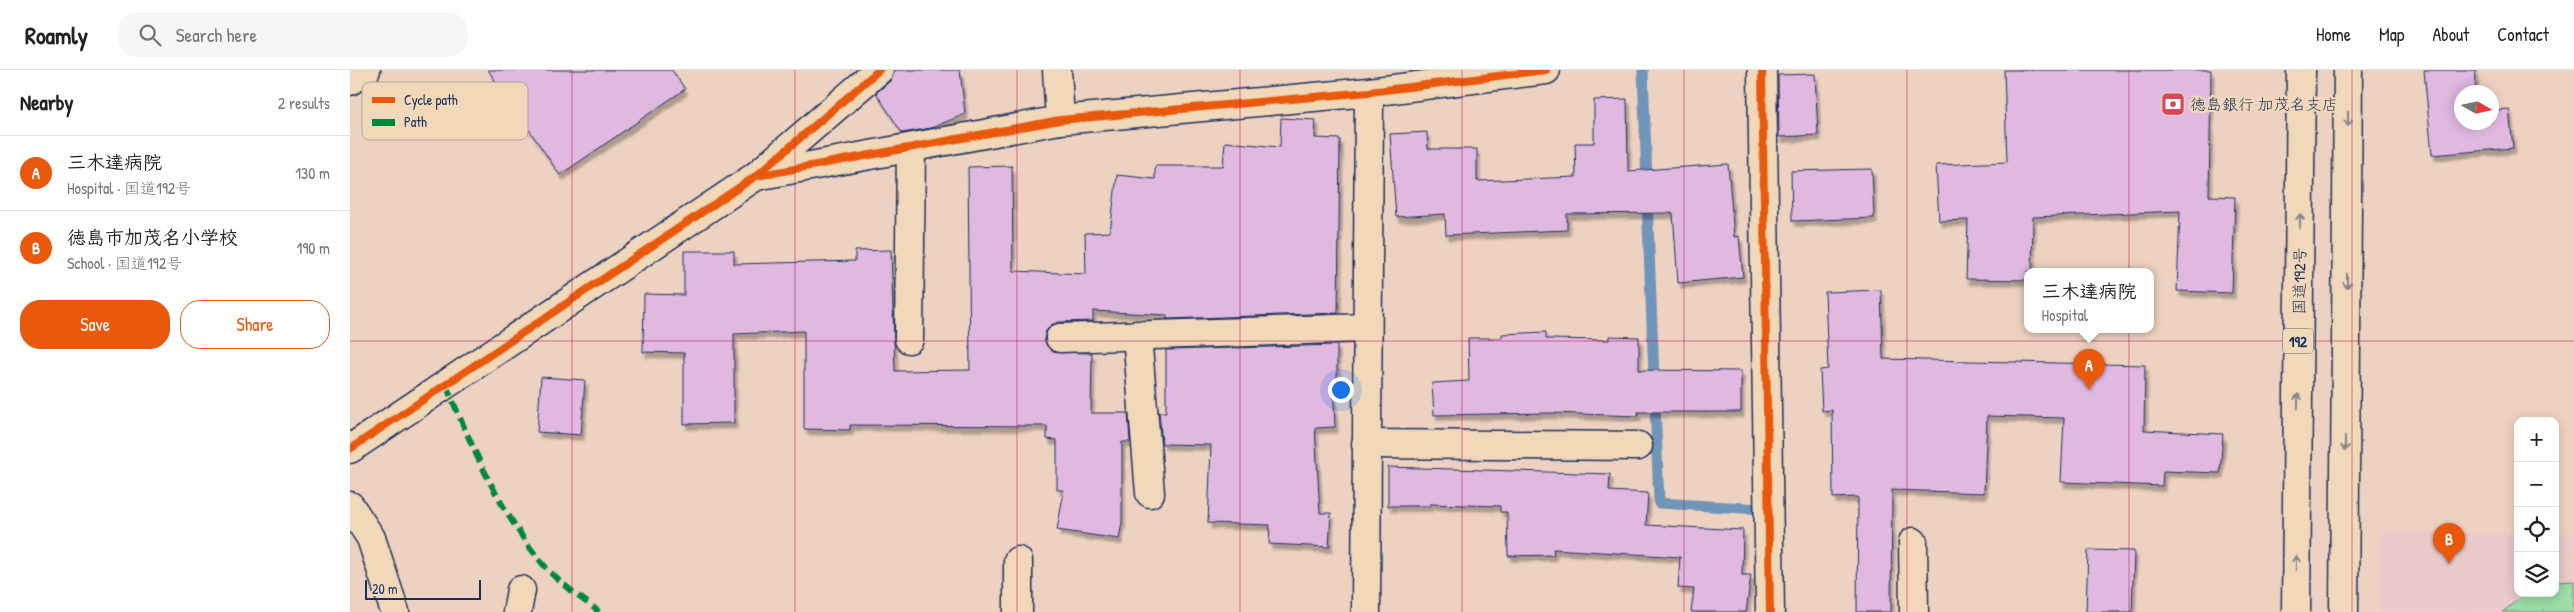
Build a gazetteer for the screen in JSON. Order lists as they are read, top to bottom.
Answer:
{
  "streets": {
    "main road": ["国道192号", "192"]
  },
  "places": {
    "bank": ["徳島銀行 加茂名支店"]
  },
  "legend": ["Cycle path", "Path"],
  "scale_bar": "20 m",
  "north": "right",
  "page": {
    "header": "Roamly",
    "search": "Search here",
    "nav": [
      "Home",
      "Map",
      "About",
      "Contact"
    ],
    "heading": ["Nearby", "2 results"],
    "list": [
      {
        "mark": "A",
        "name": "三木達病院",
        "note": "Hospital · 国道192号",
        "value": "130 m"
      },
      {
        "mark": "B",
        "name": "徳島市加茂名小学校",
        "note": "School · 国道192号",
        "value": "190 m"
      }
    ],
    "popup": ["三木達病院", "Hospital"],
    "buttons": ["Save", "Share"],
    "pins": ["A", "B"],
    "map_buttons": ["+", "−"],
    "scale": "20 m"
  }
}
